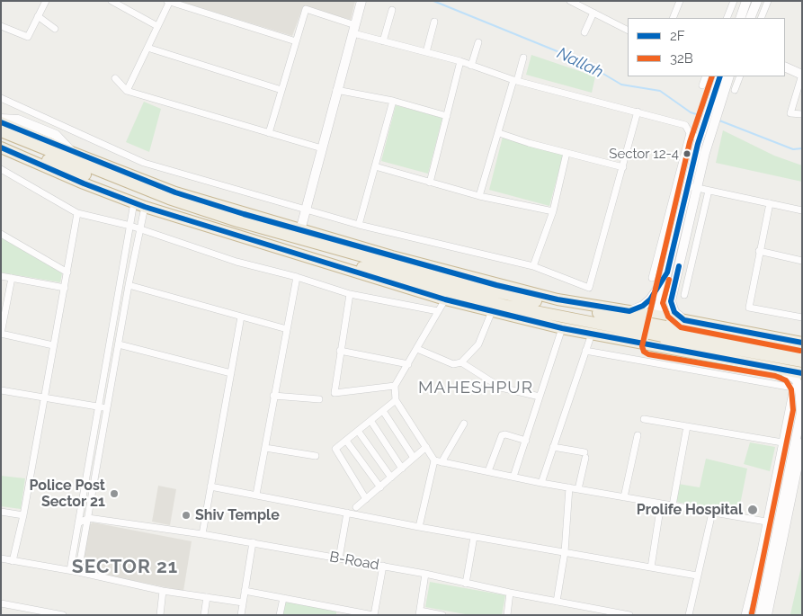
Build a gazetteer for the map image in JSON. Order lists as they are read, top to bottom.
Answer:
{
  "streets": {
    "street": ["B-Road"]
  },
  "districts": ["MAHESHPUR", "SECTOR 21"],
  "water": ["Nallah"],
  "places": [
    "Sector 12-4",
    "Police Post Sector 21",
    "Prolife Hospital",
    "Shiv Temple"
  ],
  "lines": ["transit line 2F", "transit line 32B"],
  "legend": ["2F", "32B"]
}
